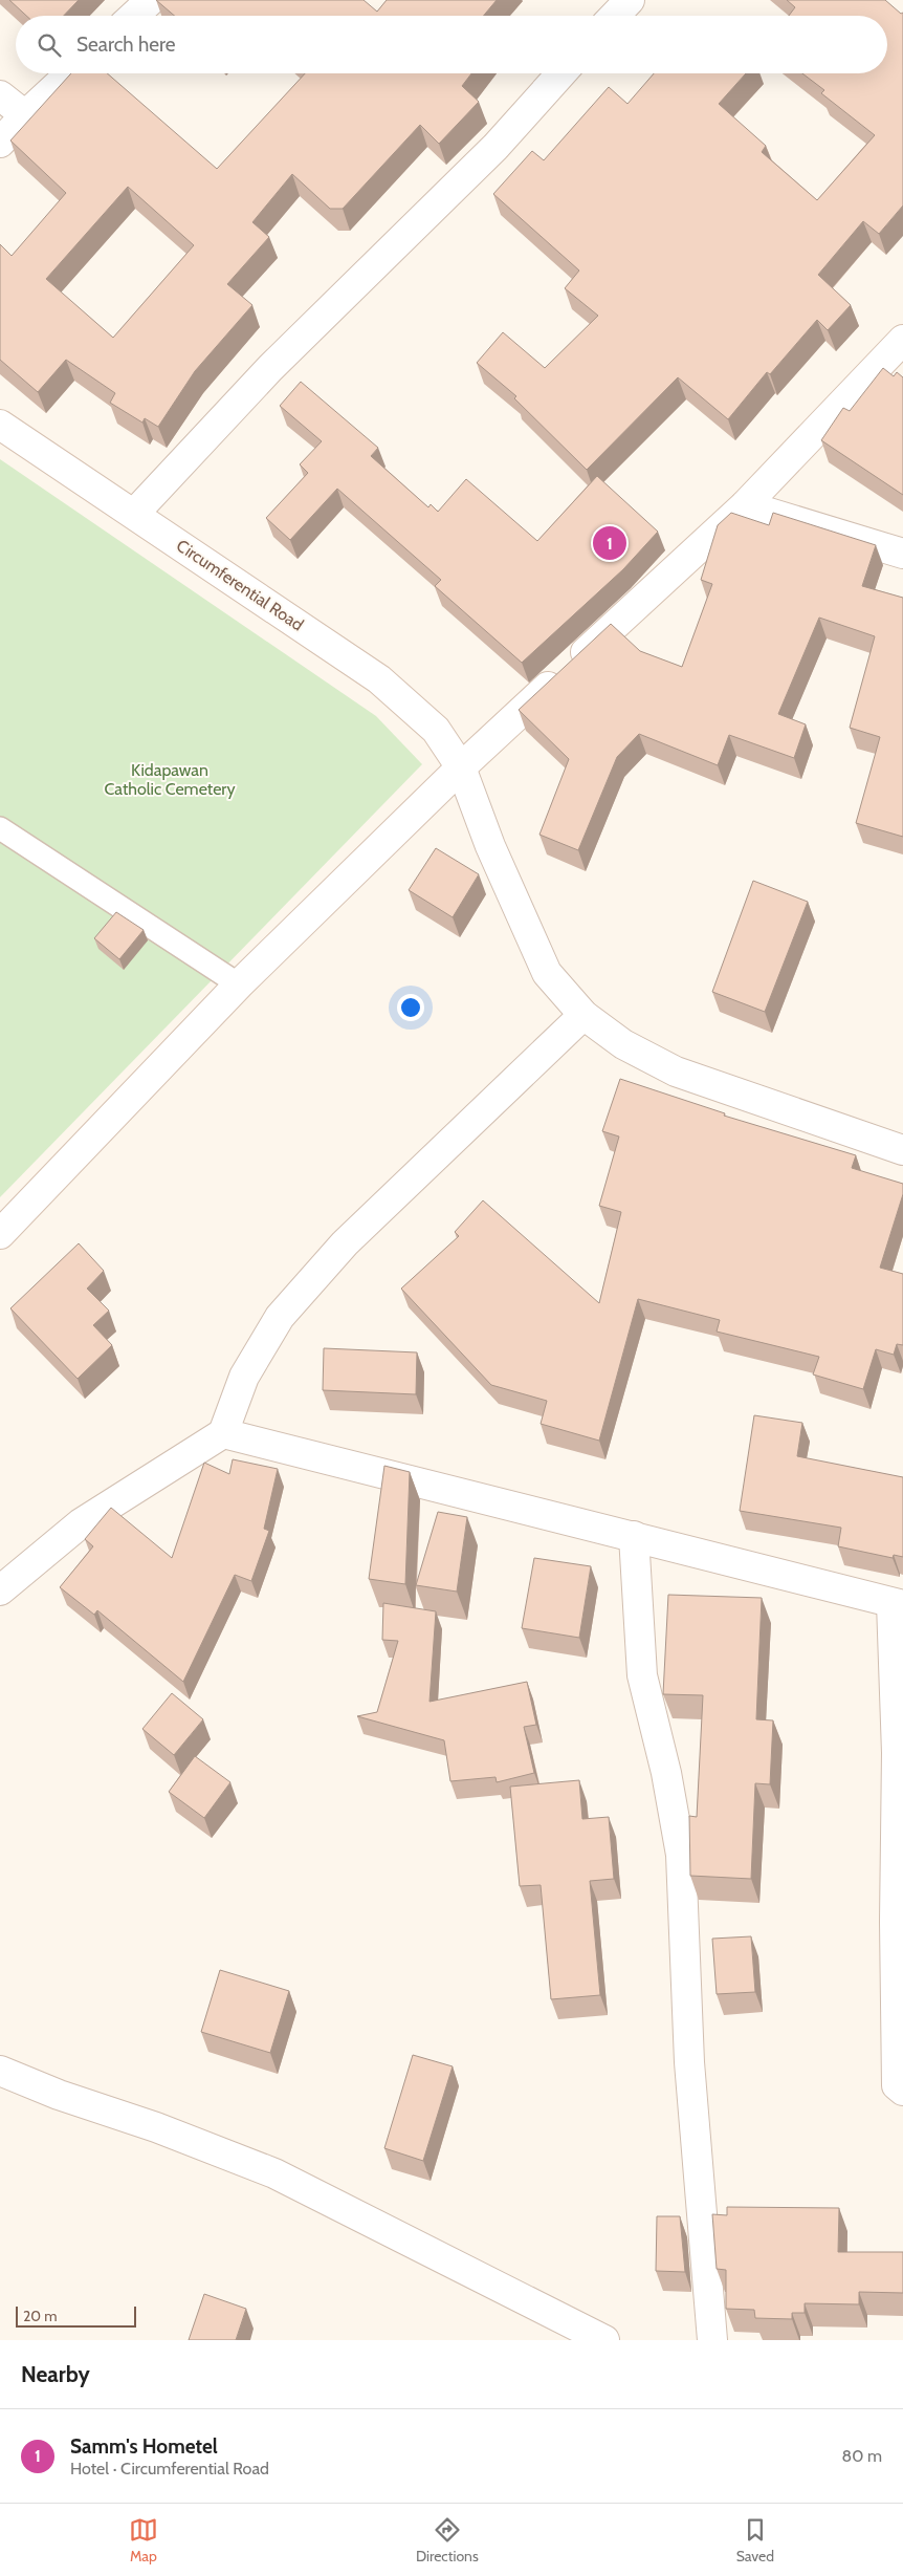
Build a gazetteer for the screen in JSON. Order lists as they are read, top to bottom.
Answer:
{
  "streets": {
    "street": ["Circumferential Road"]
  },
  "parks": ["Kidapawan Catholic Cemetery"],
  "scale_bar": "20 m",
  "page": {
    "search": "Search here",
    "pins": "1",
    "scale": "20 m",
    "heading": "Nearby",
    "list": [
      {
        "mark": "1",
        "name": "Samm's Hometel",
        "note": "Hotel · Circumferential Road",
        "value": "80 m"
      }
    ],
    "nav": ["Map", "Directions", "Saved"]
  }
}
